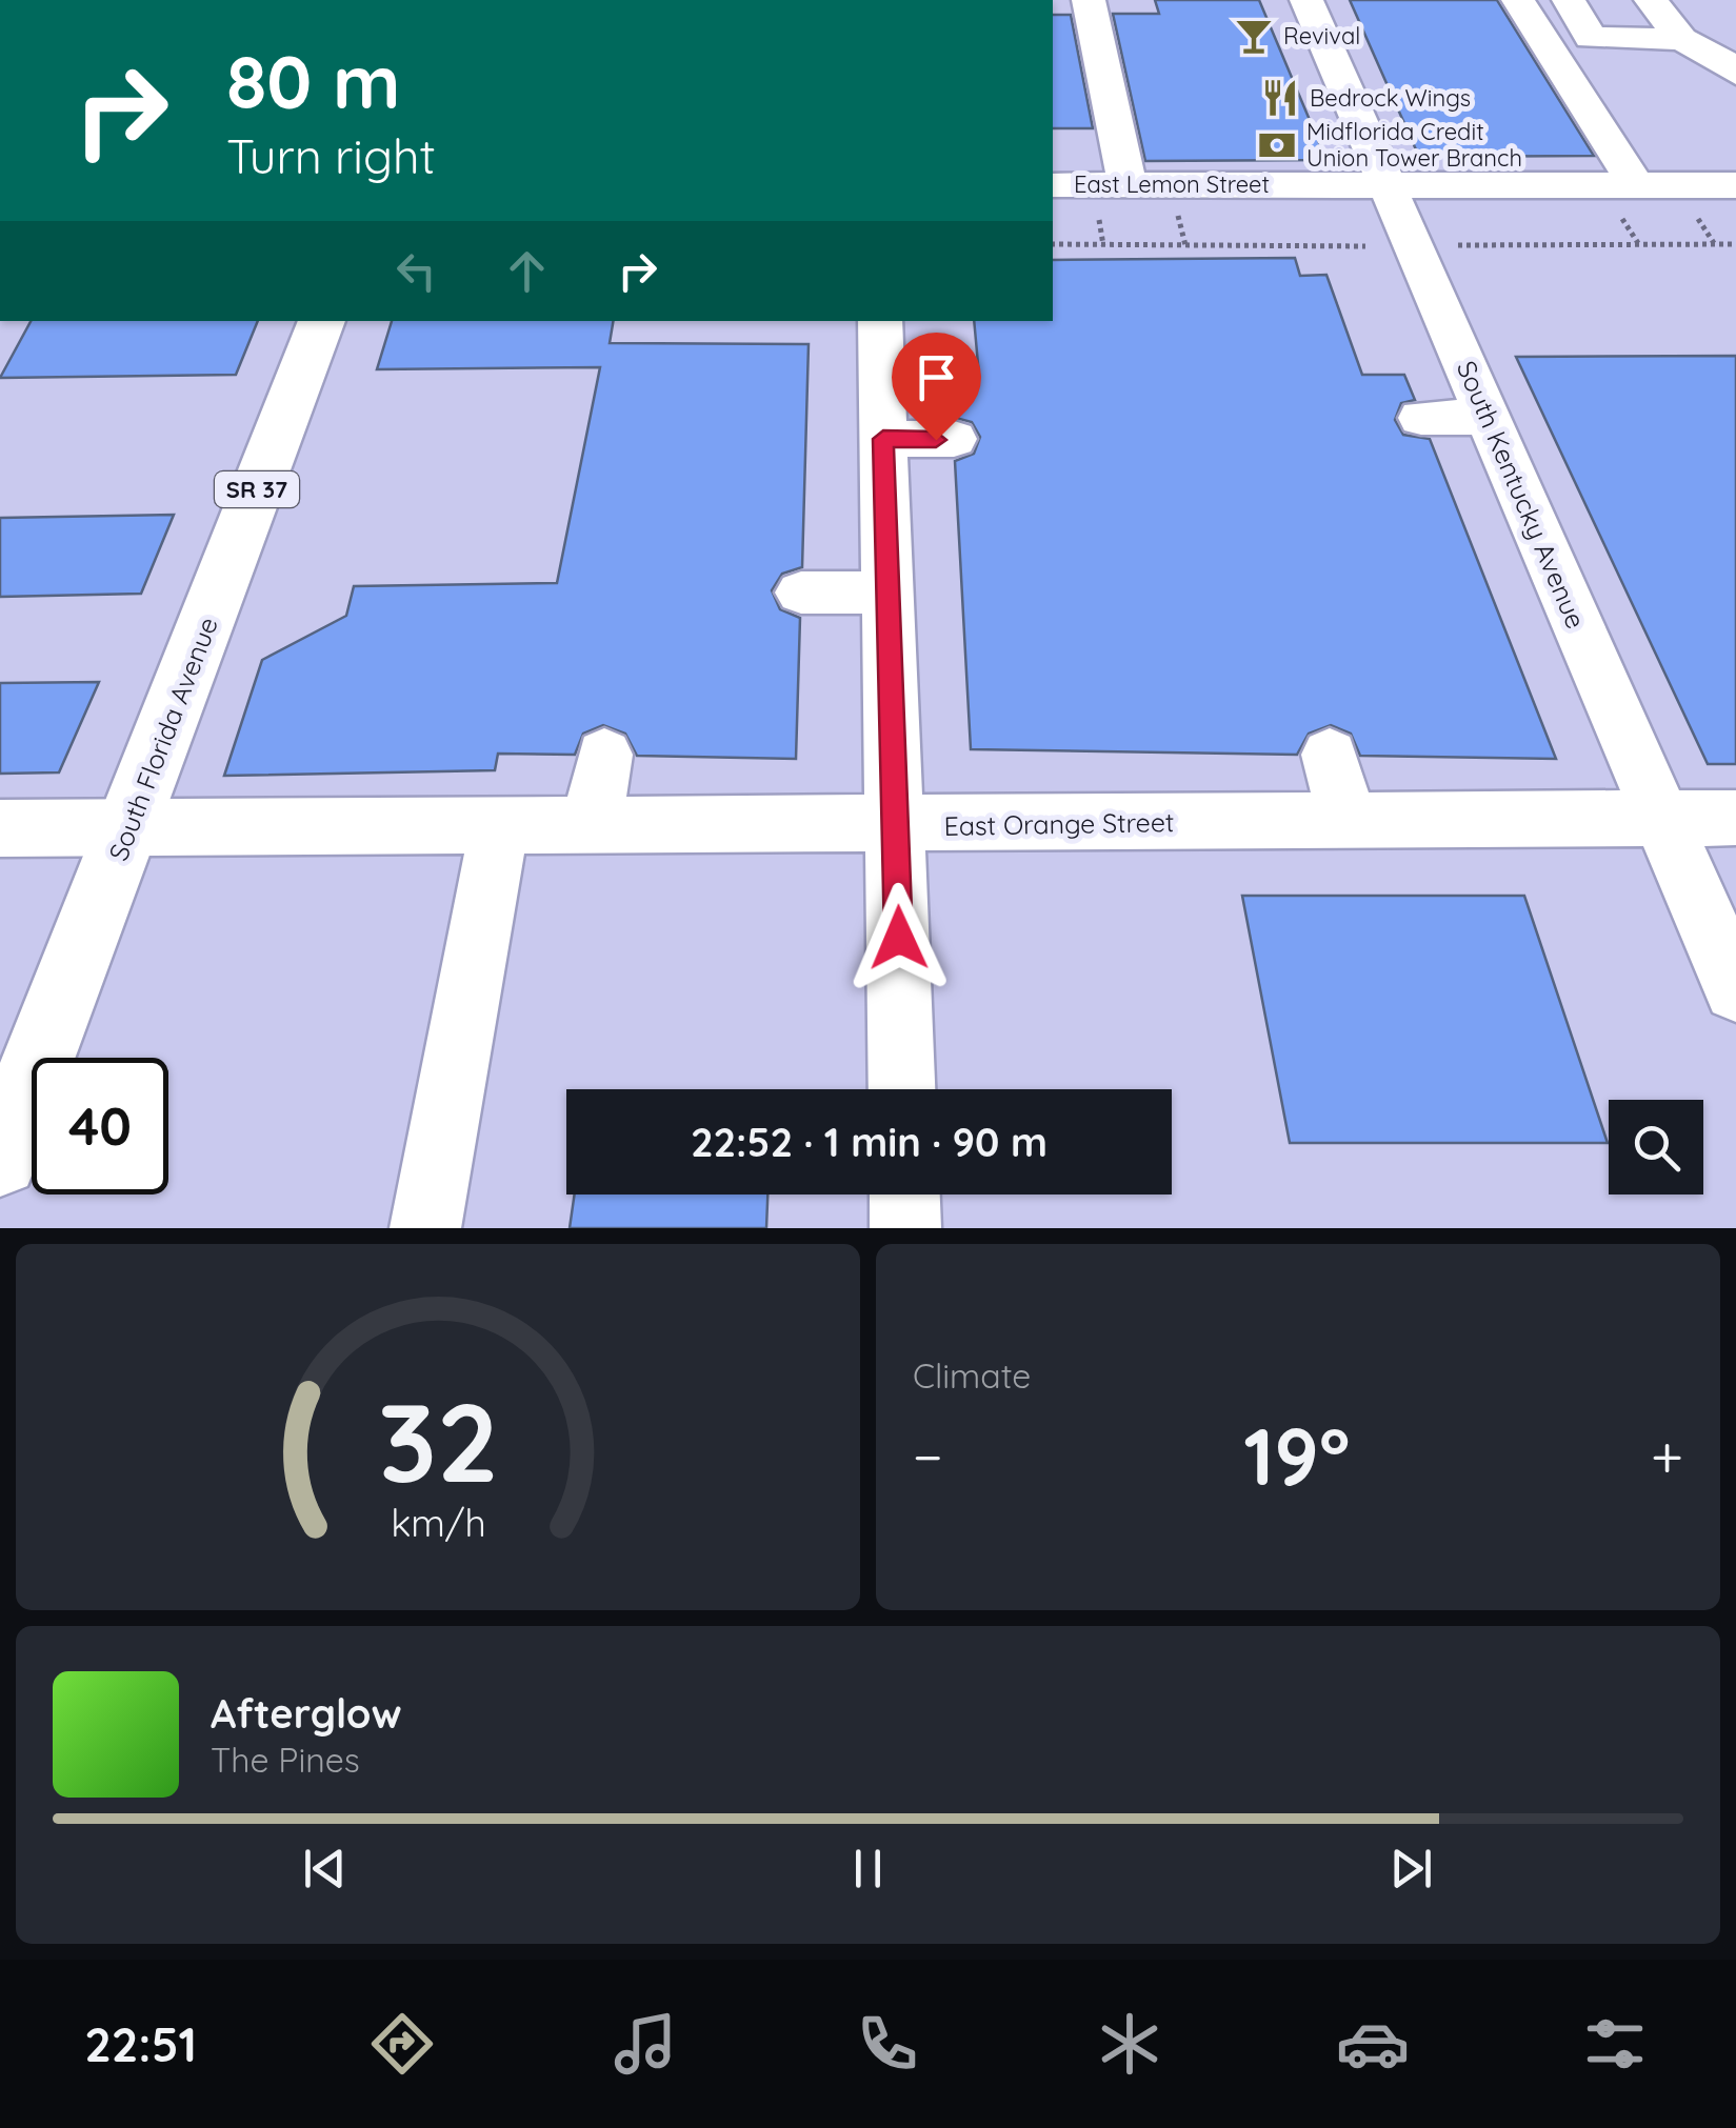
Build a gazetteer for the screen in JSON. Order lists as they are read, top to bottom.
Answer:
{
  "streets": {
    "main road": ["SR 37", "South Florida Avenue"],
    "street": ["East Lemon Street", "South Kentucky Avenue", "East Orange Street"]
  },
  "crossings": [
    ["East Lemon Street", "South Kentucky Avenue"],
    ["South Kentucky Avenue", "East Orange Street"],
    ["South Florida Avenue", "East Orange Street"]
  ],
  "places": {
    "bar": ["Revival"],
    "restaurant": ["Bedrock Wings"],
    "bank": ["Midflorida Credit Union Tower Branch"]
  },
  "page": {
    "turn": ["80 m", "Turn right"],
    "limit": "40",
    "trip": "22:52 · 1 min · 90 m",
    "tile": "Climate",
    "heat": ["−", "19°", "+"],
    "song": ["Afterglow", "The Pines"],
    "tabs": "22:51",
    "gauge": ["32", "km/h"]
  }
}
